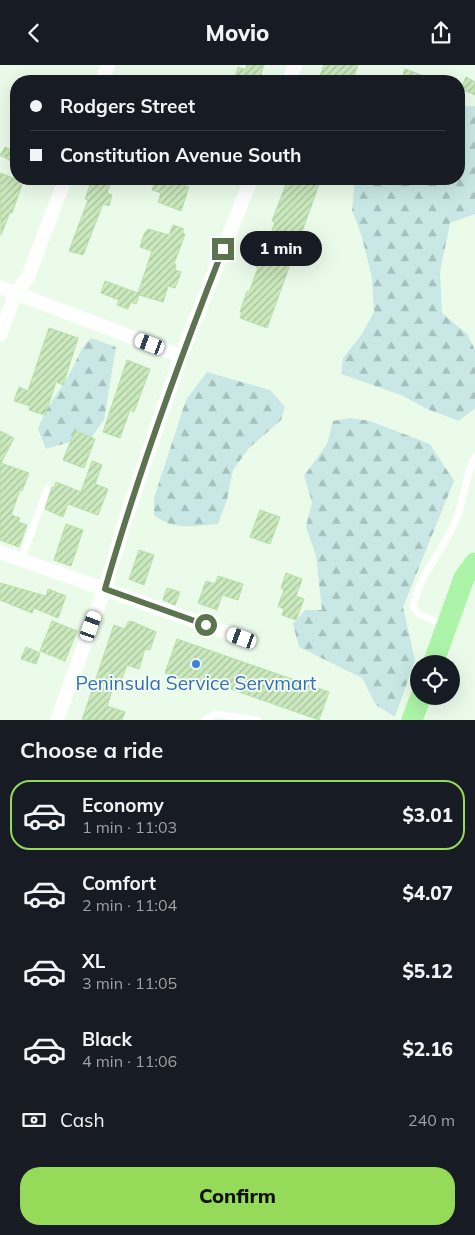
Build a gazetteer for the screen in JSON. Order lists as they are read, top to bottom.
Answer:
{
  "places": ["Peninsula Service Servmart"],
  "page": {
    "header": "Movio",
    "banner": ["Rodgers Street", "Constitution Avenue South"],
    "bubble": "1 min",
    "heading": "Choose a ride",
    "list": [
      {
        "name": "Economy",
        "note": "1 min · 11:03",
        "value": "$3.01"
      },
      {
        "name": "Comfort",
        "note": "2 min · 11:04",
        "value": "$4.07"
      },
      {
        "name": "XL",
        "note": "3 min · 11:05",
        "value": "$5.12"
      },
      {
        "name": "Black",
        "note": "4 min · 11:06",
        "value": "$2.16"
      }
    ],
    "pay": ["Cash", "240 m"],
    "buttons": "Confirm"
  }
}
